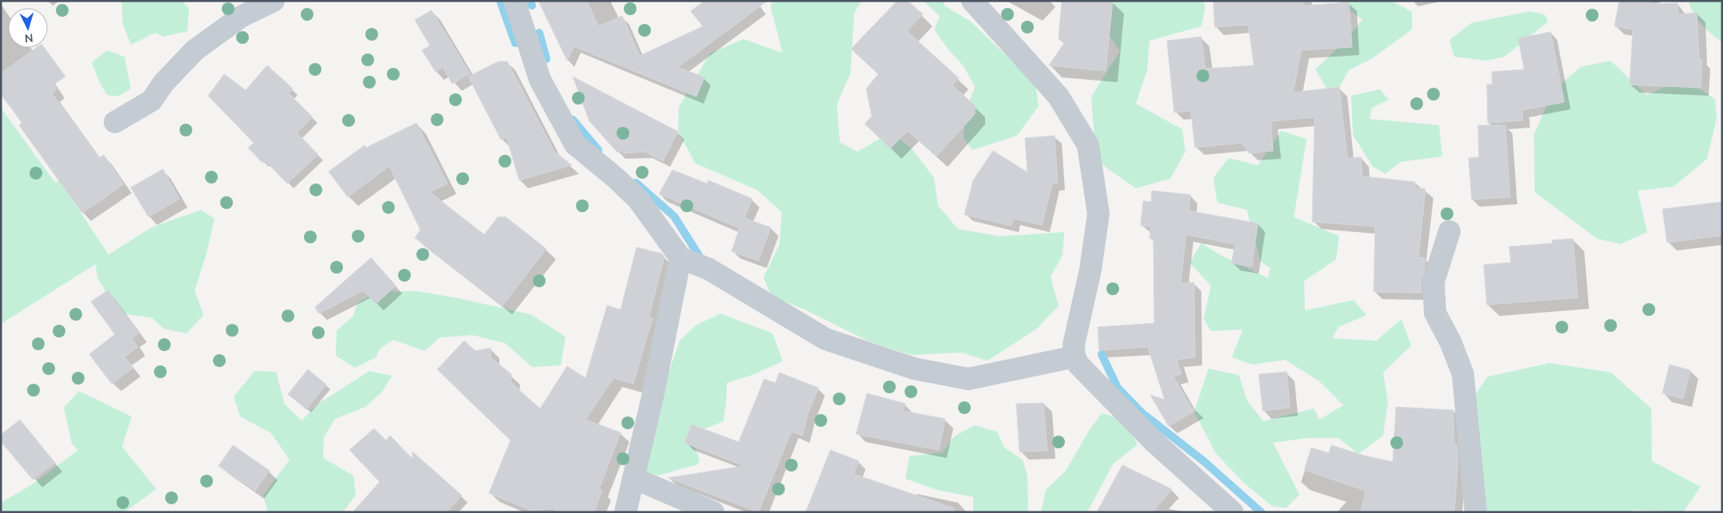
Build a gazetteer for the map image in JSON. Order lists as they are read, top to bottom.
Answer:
{
  "north": "bottom"
}
